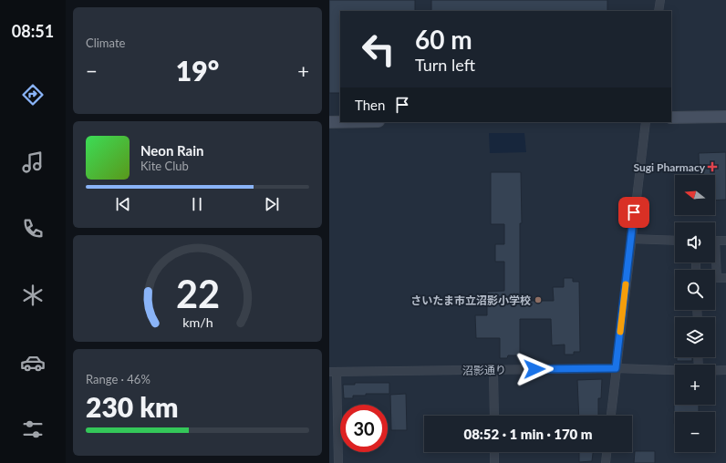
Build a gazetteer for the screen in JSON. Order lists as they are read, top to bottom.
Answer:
{
  "streets": {
    "street": ["沼影通り"]
  },
  "places": {
    "health": ["Sugi Pharmacy"],
    "other": ["さいたま市立沼影小学校"]
  },
  "north": "left",
  "page": {
    "tabs": "08:51",
    "tile": [
      "Climate",
      ["Range · 46%", "230 km"]
    ],
    "turn": ["60 m", "Turn left"],
    "heat": ["−", "19°", "+"],
    "then": "Then",
    "song": ["Neon Rain", "Kite Club"],
    "map_buttons": ["+", "−"],
    "limit": "30",
    "trip": "08:52 · 1 min · 170 m",
    "gauge": ["22", "km/h"]
  }
}
